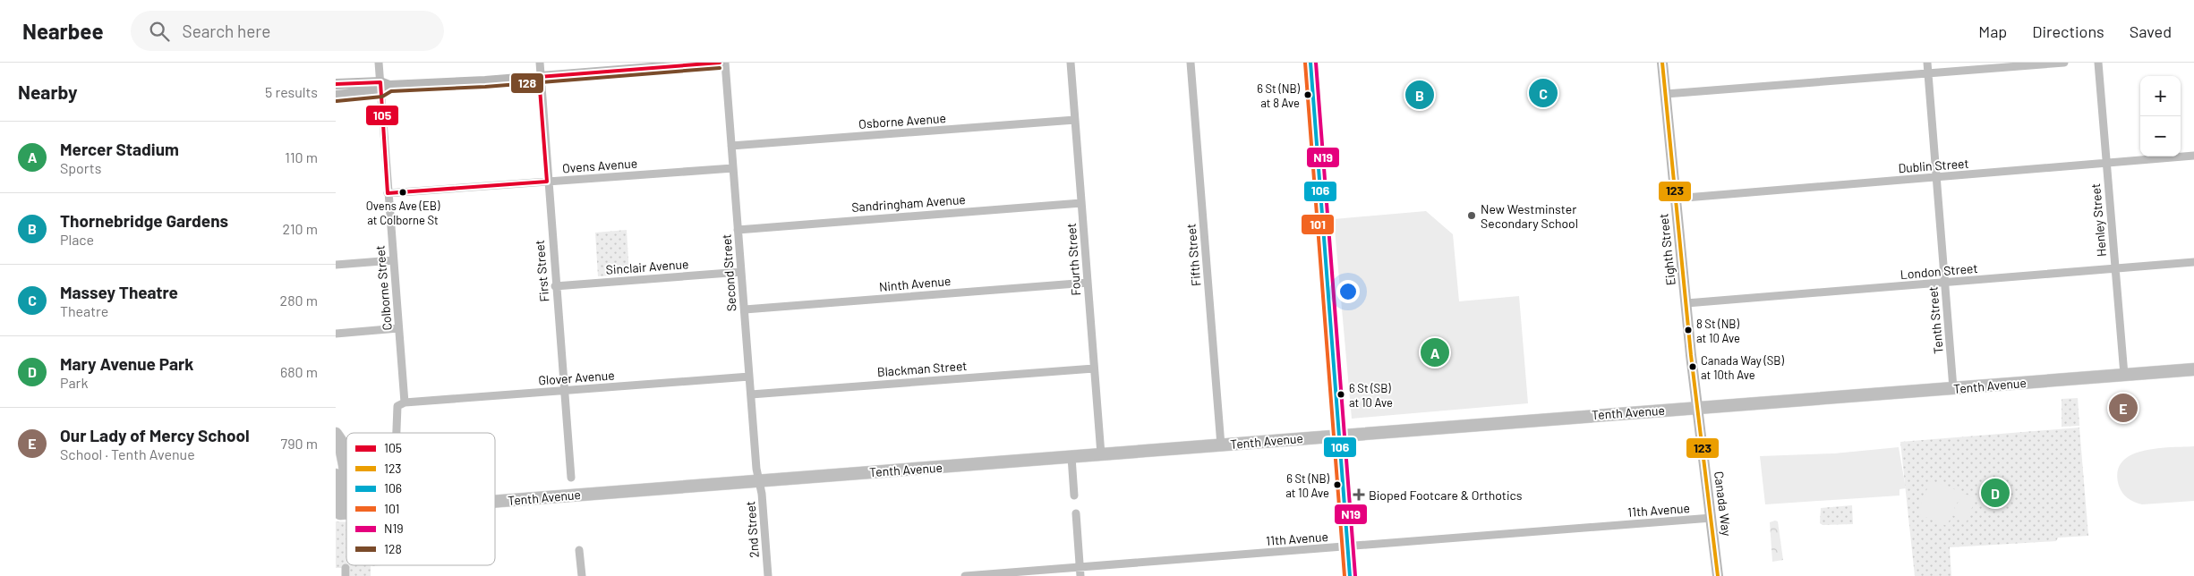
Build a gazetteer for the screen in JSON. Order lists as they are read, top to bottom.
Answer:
{
  "streets": {
    "main road": ["Tenth Avenue"],
    "street": [
      "Osborne Avenue",
      "Ovens Avenue",
      "Dublin Street",
      "Sandringham Avenue",
      "Henley Street",
      "Eighth Street",
      "Fifth Street",
      "Fourth Street",
      "Sinclair Avenue",
      "First Street",
      "London Street",
      "Second Street",
      "Ninth Avenue",
      "Colborne Street",
      "Tenth Street",
      "Blackman Street",
      "Glover Avenue",
      "Canada Way",
      "11th Avenue",
      "2nd Street"
    ]
  },
  "crossings": [
    ["Osborne Avenue", "Fourth Street"],
    ["Osborne Avenue", "Second Street"],
    ["Ovens Avenue", "First Street"],
    ["Ovens Avenue", "Second Street"],
    ["Ovens Avenue", "Colborne Street"],
    ["Dublin Street", "Henley Street"],
    ["Dublin Street", "Eighth Street"],
    ["Dublin Street", "Tenth Street"],
    ["Sandringham Avenue", "Fourth Street"],
    ["Sandringham Avenue", "Second Street"],
    ["Henley Street", "London Street"],
    ["Henley Street", "Tenth Avenue"],
    ["Eighth Street", "London Street"],
    ["Eighth Street", "Tenth Avenue"],
    ["Eighth Street", "Canada Way"],
    ["Fifth Street", "Tenth Avenue"],
    ["Fourth Street", "Ninth Avenue"],
    ["Fourth Street", "Blackman Street"],
    ["Fourth Street", "Tenth Avenue"],
    ["Sinclair Avenue", "First Street"],
    ["Sinclair Avenue", "Second Street"],
    ["First Street", "Glover Avenue"],
    ["London Street", "Tenth Street"],
    ["Second Street", "Ninth Avenue"],
    ["Second Street", "Blackman Street"],
    ["Second Street", "Glover Avenue"],
    ["Second Street", "Tenth Avenue"],
    ["Second Street", "2nd Street"],
    ["Colborne Street", "Glover Avenue"],
    ["Tenth Street", "Tenth Avenue"],
    ["Tenth Avenue", "Canada Way"],
    ["Tenth Avenue", "2nd Street"],
    ["Canada Way", "11th Avenue"]
  ],
  "places": {
    "other": [
      "6 St (NB) at 8 Ave",
      "Ovens Ave (EB) at Colborne St",
      "New Westminster Secondary School",
      "8 St (NB) at 10 Ave",
      "Canada Way (SB) at 10th Ave",
      "6 St (SB) at 10 Ave",
      "6 St (NB) at 10 Ave"
    ],
    "health": ["Bioped Footcare & Orthotics"]
  },
  "lines": [
    "transit line 105",
    "transit line 123",
    "transit line 106",
    "transit line 101",
    "transit line N19",
    "transit line 128"
  ],
  "legend": [
    "105",
    "123",
    "106",
    "101",
    "N19",
    "128"
  ],
  "page": {
    "header": "Nearbee",
    "search": "Search here",
    "nav": ["Map", "Directions", "Saved"],
    "heading": ["Nearby", "5 results"],
    "map_buttons": ["+", "−"],
    "pins": [
      "C",
      "B",
      "A",
      "E",
      "D"
    ],
    "list": [
      {
        "mark": "A",
        "name": "Mercer Stadium",
        "note": "Sports",
        "value": "110 m"
      },
      {
        "mark": "B",
        "name": "Thornebridge Gardens",
        "note": "Place",
        "value": "210 m"
      },
      {
        "mark": "C",
        "name": "Massey Theatre",
        "note": "Theatre",
        "value": "280 m"
      },
      {
        "mark": "D",
        "name": "Mary Avenue Park",
        "note": "Park",
        "value": "680 m"
      },
      {
        "mark": "E",
        "name": "Our Lady of Mercy School",
        "note": "School · Tenth Avenue",
        "value": "790 m"
      }
    ]
  }
}
